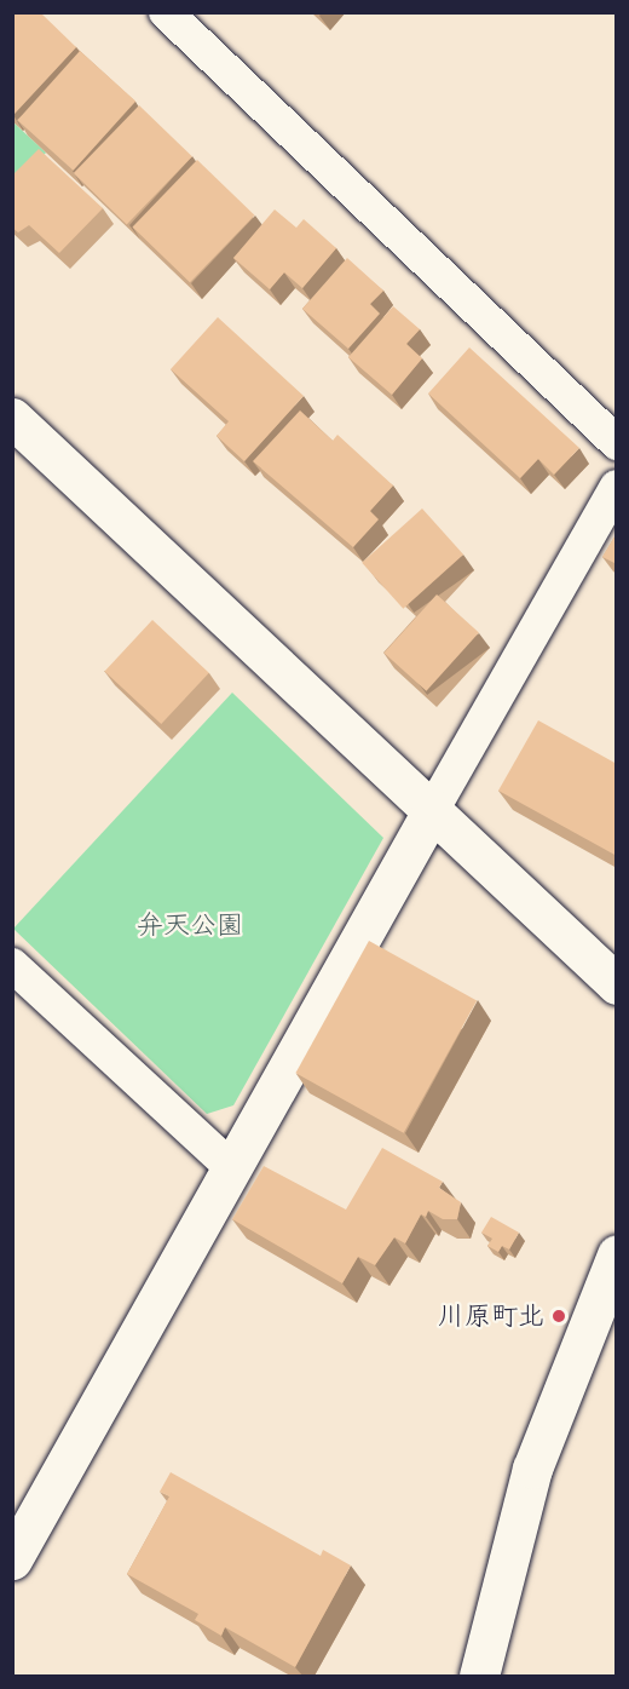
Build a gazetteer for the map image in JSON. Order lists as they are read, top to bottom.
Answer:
{
  "parks": ["弁天公園"],
  "places": ["川原町北"]
}
